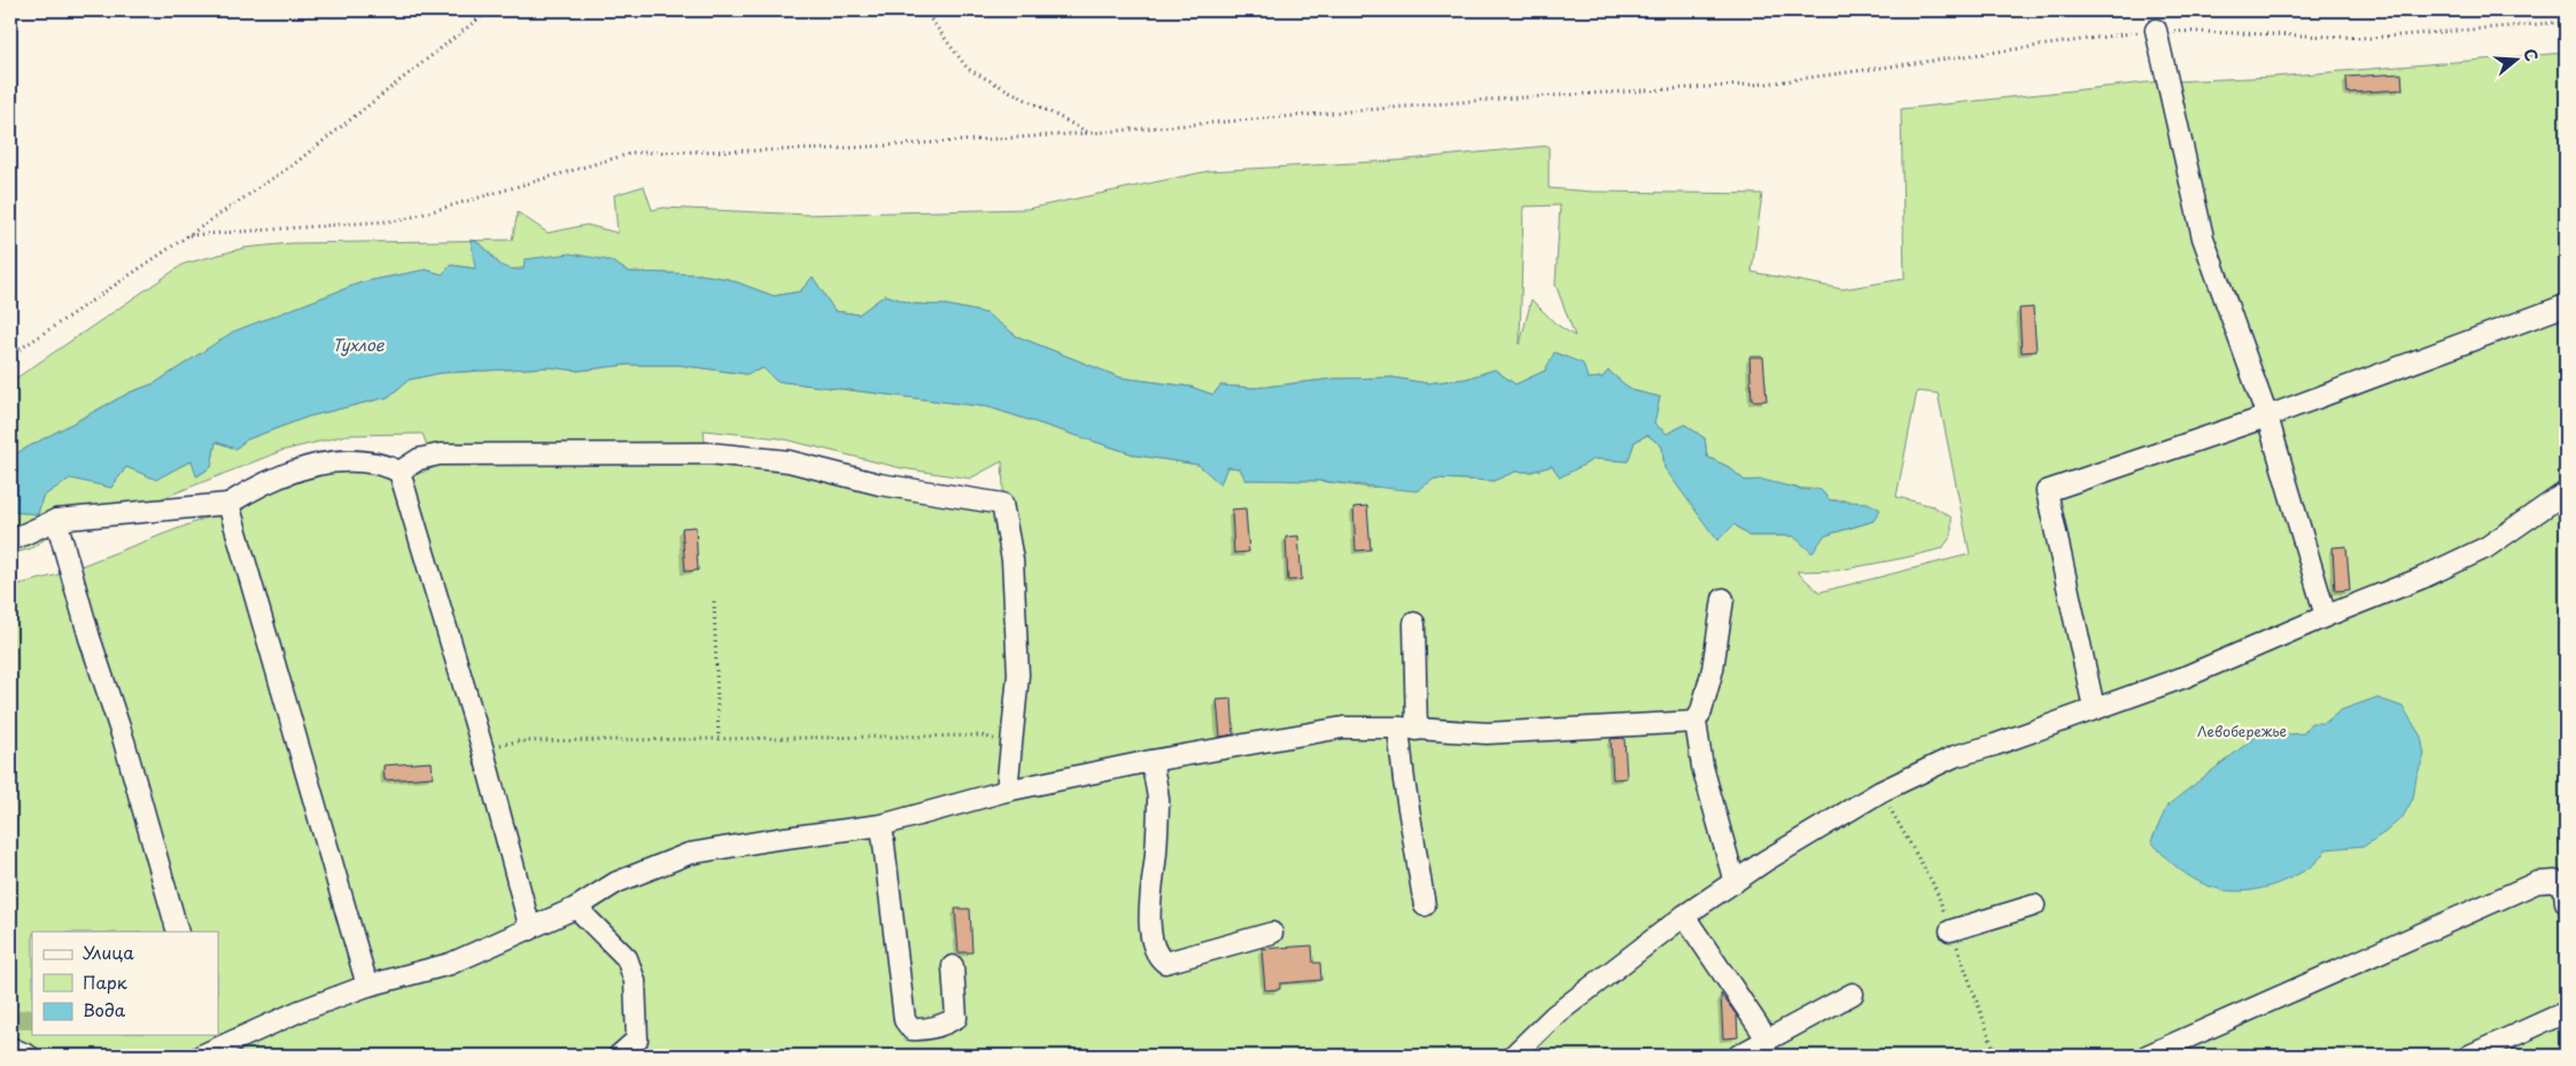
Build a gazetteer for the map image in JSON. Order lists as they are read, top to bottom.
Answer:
{
  "water": ["Тухлое"],
  "parks": ["Левобережье"],
  "legend": ["Улица", "Парк", "Вода"],
  "north": "right"
}
